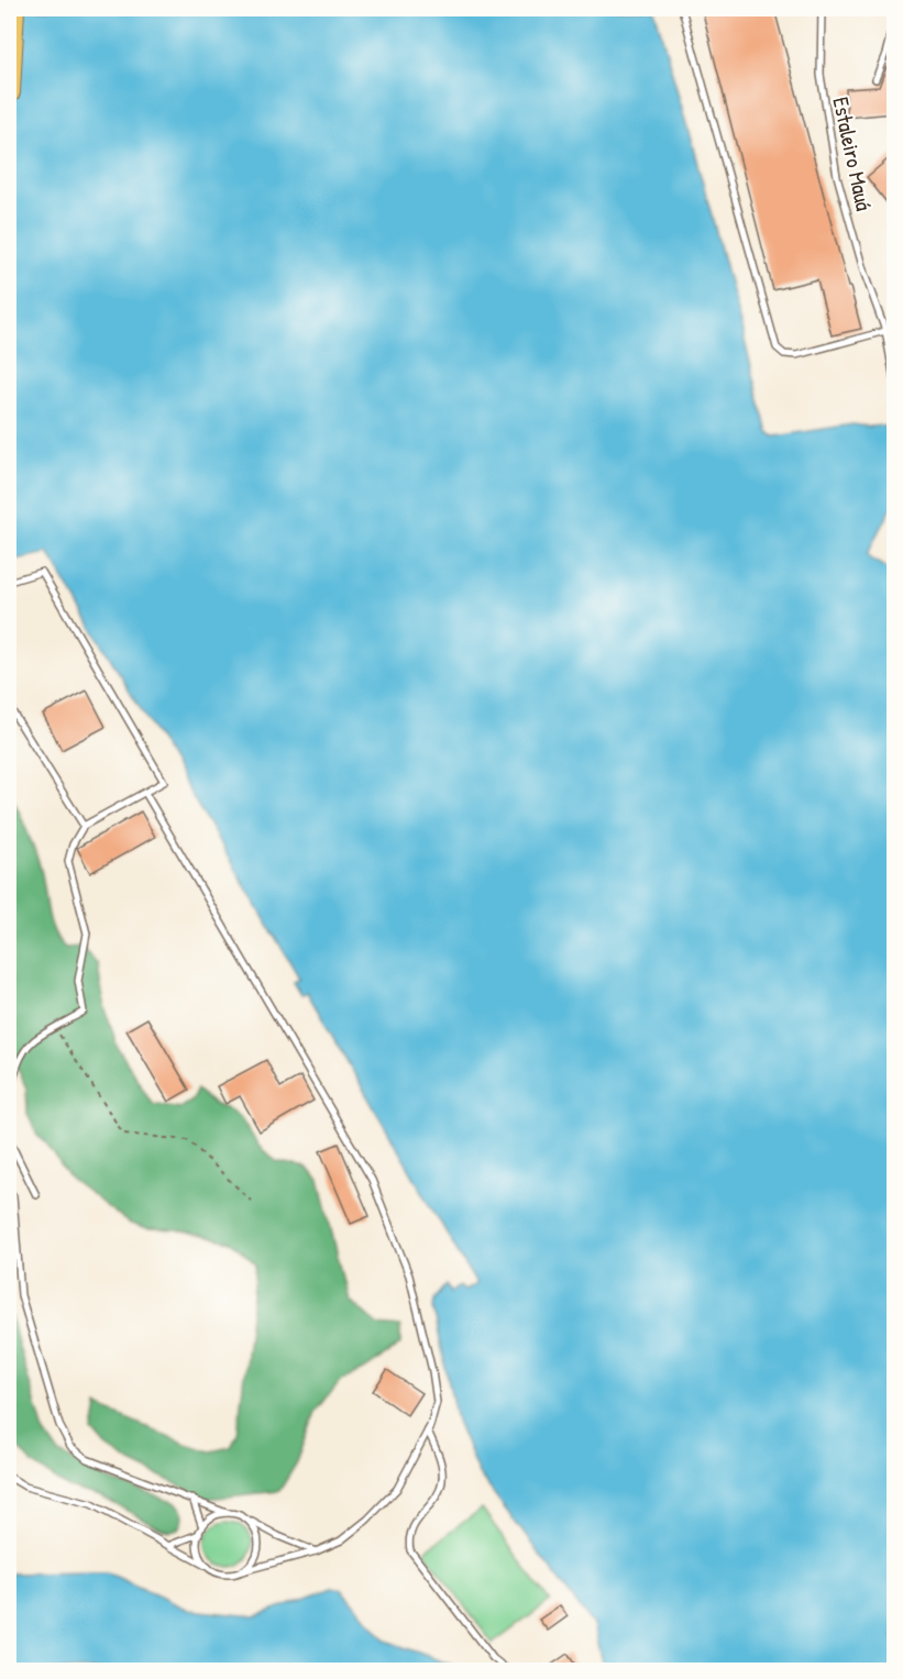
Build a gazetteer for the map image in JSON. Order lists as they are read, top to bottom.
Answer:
{
  "streets": {
    "lane": ["Estaleiro Mauá"]
  }
}
